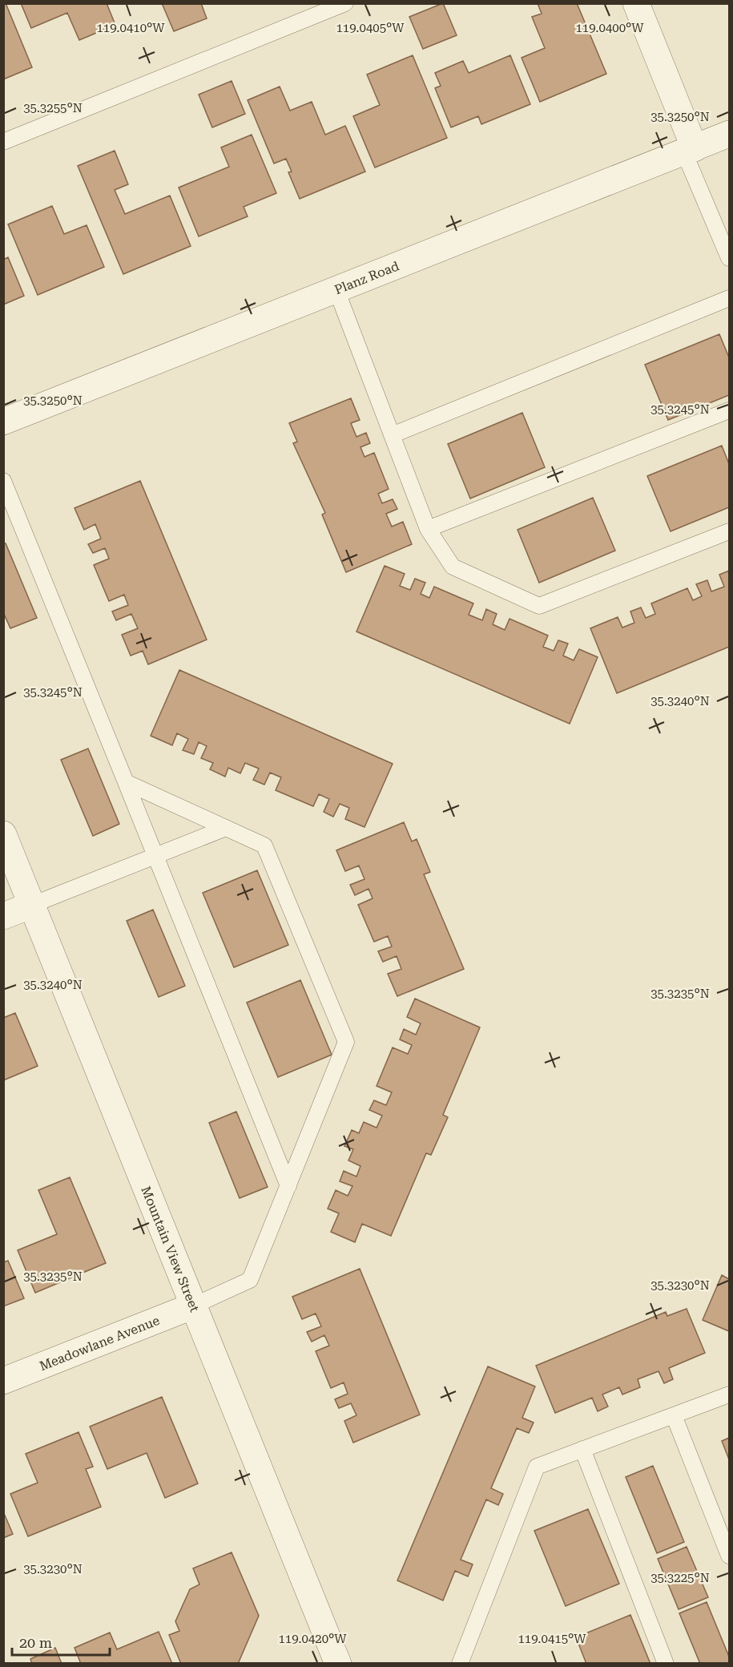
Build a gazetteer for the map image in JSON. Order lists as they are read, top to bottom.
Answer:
{
  "streets": {
    "street": ["Planz Road", "Mountain View Street", "Meadowlane Avenue"]
  },
  "crossings": [
    ["Mountain View Street", "Meadowlane Avenue"]
  ],
  "scale_bar": "20 m",
  "coordinates": [
    "119.0410°W",
    "119.0405°W",
    "119.0400°W",
    "35.3255°N",
    "35.3250°N",
    "35.3245°N",
    "35.3240°N",
    "35.3235°N",
    "35.3230°N",
    "35.3225°N",
    "119.0420°W",
    "119.0415°W"
  ]
}
